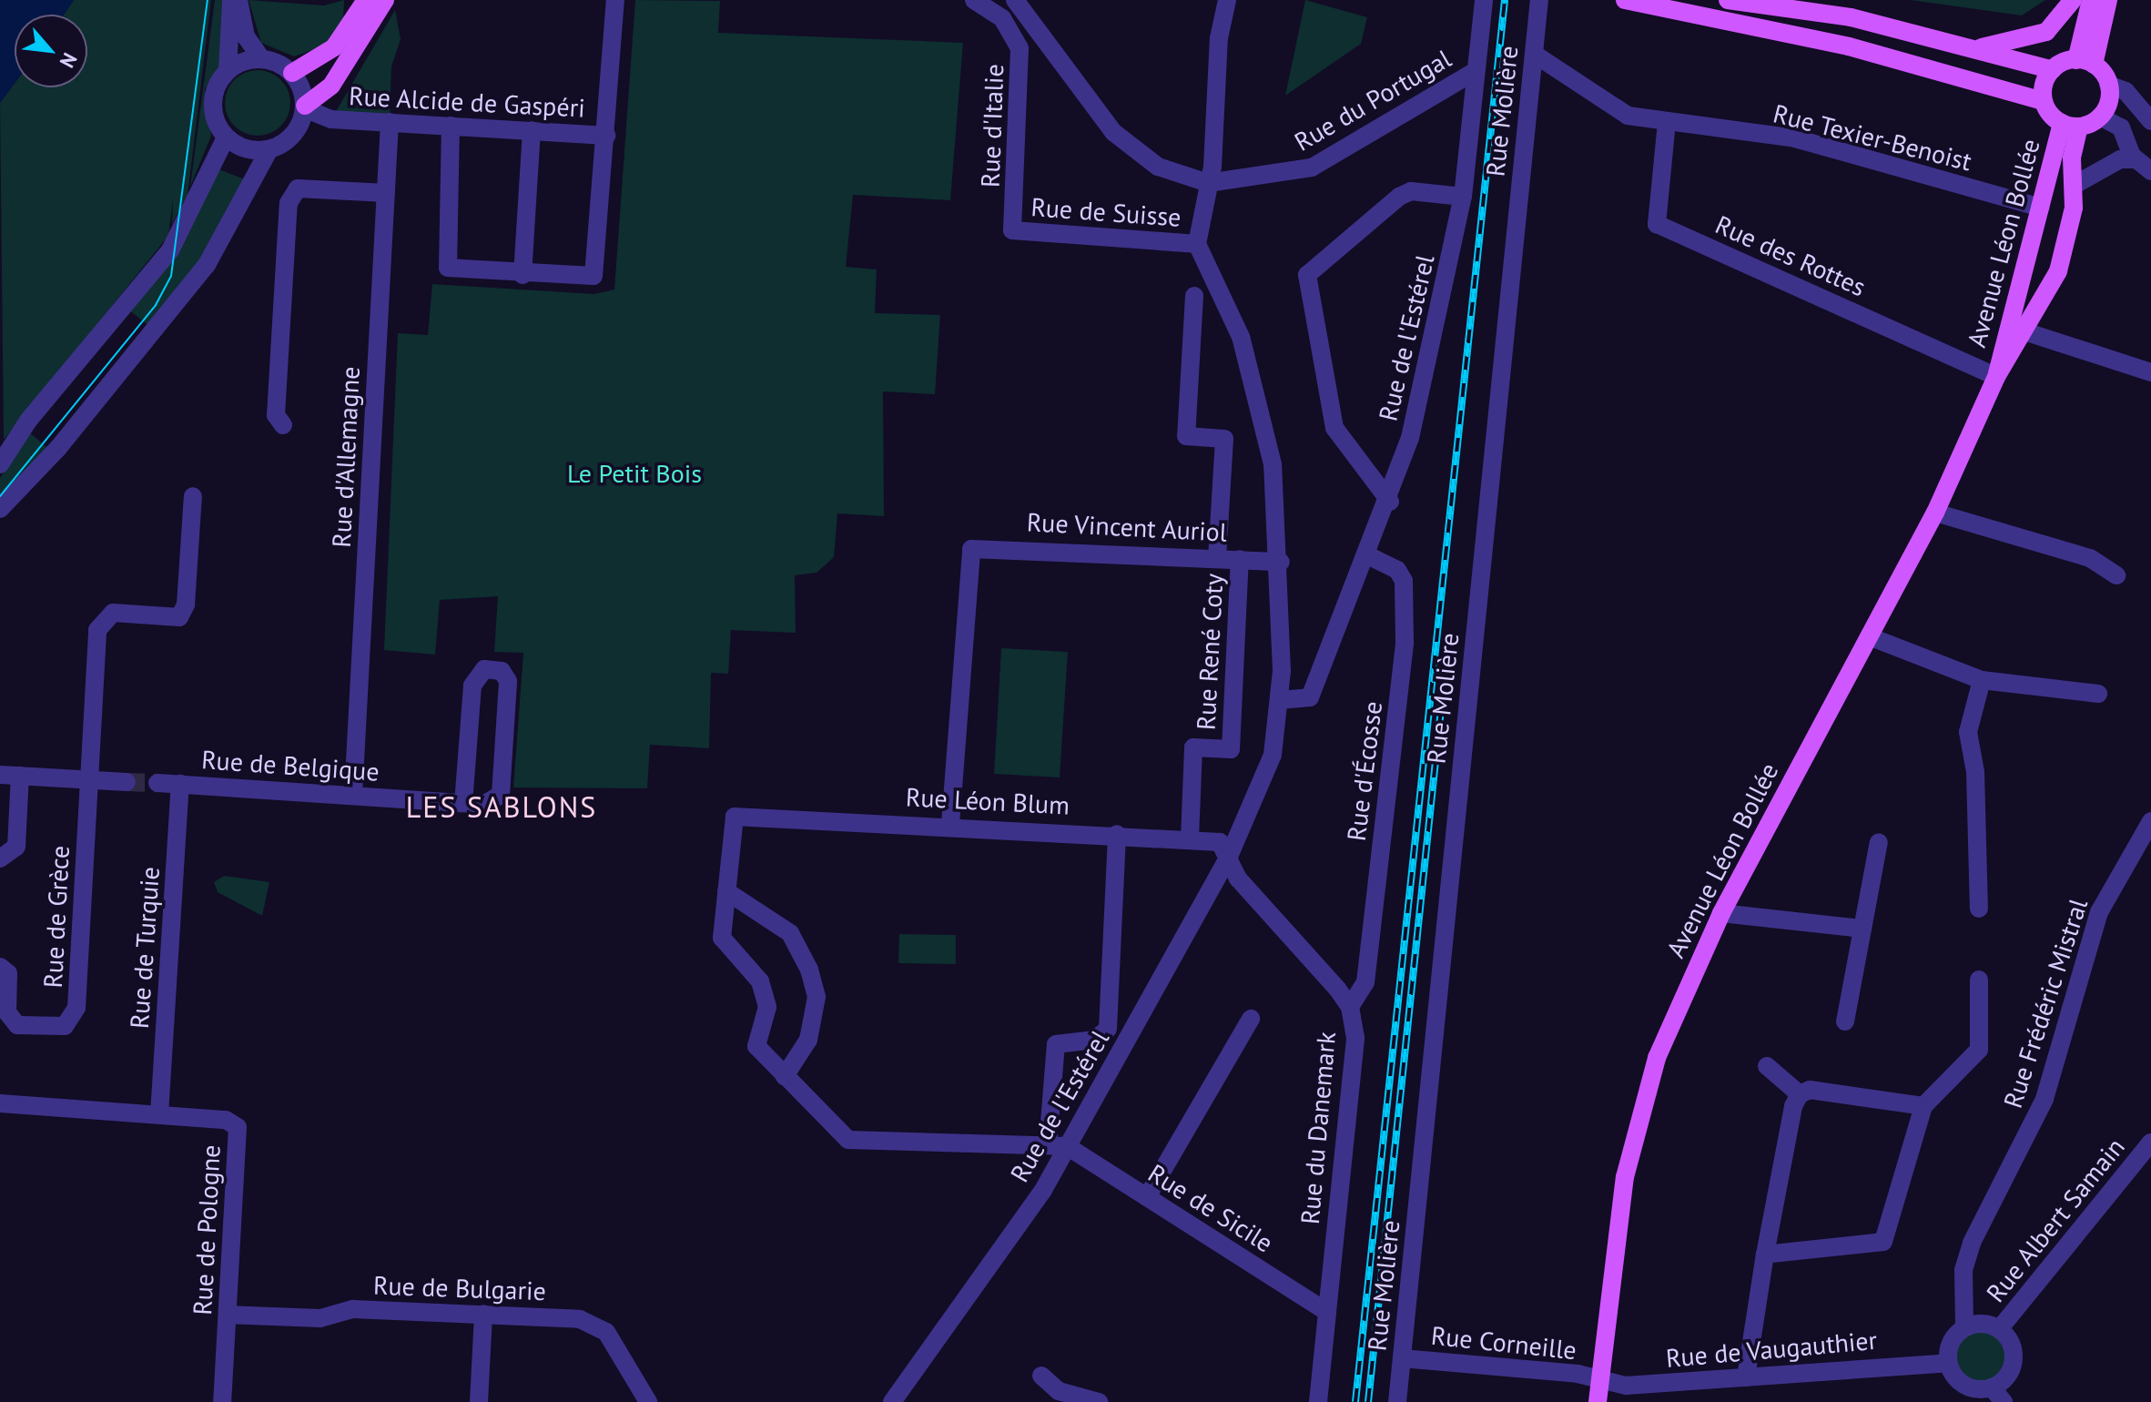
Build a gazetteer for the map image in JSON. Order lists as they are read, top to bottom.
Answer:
{
  "streets": {
    "main road": ["Avenue Léon Bollée"],
    "street": [
      "Rue du Portugal",
      "Rue Alcide de Gaspéri",
      "Rue Molière",
      "Rue d'Italie",
      "Rue Texier-Benoist",
      "Rue de Suisse",
      "Rue des Rottes",
      "Rue de l'Estérel",
      "Rue d'Allemagne",
      "Rue Vincent Auriol",
      "Rue René Coty",
      "Rue de Belgique",
      "Rue d'Écosse",
      "Rue Léon Blum",
      "Rue de Grèce",
      "Rue de Turquie",
      "Rue Frédéric Mistral",
      "Rue du Danemark",
      "Rue de Sicile",
      "Rue Albert Samain",
      "Rue de Pologne",
      "Rue de Bulgarie",
      "Rue Corneille",
      "Rue de Vaugauthier"
    ]
  },
  "crossings": [
    ["Rue du Portugal", "Rue de l'Estérel"],
    ["Rue Alcide de Gaspéri", "Rue d'Allemagne"],
    ["Rue Molière", "Rue Texier-Benoist"],
    ["Rue Molière", "Rue Corneille"],
    ["Rue d'Italie", "Rue de Suisse"],
    ["Rue Texier-Benoist", "Avenue Léon Bollée"],
    ["Rue Texier-Benoist", "Rue des Rottes"],
    ["Rue de Suisse", "Rue de l'Estérel"],
    ["Avenue Léon Bollée", "Rue des Rottes"],
    ["Avenue Léon Bollée", "Rue Corneille"],
    ["Avenue Léon Bollée", "Rue de Vaugauthier"],
    ["Rue de l'Estérel", "Rue Vincent Auriol"],
    ["Rue de l'Estérel", "Rue d'Écosse"],
    ["Rue de l'Estérel", "Rue Léon Blum"],
    ["Rue de l'Estérel", "Rue du Danemark"],
    ["Rue de l'Estérel", "Rue de Sicile"],
    ["Rue d'Allemagne", "Rue de Belgique"],
    ["Rue Vincent Auriol", "Rue René Coty"],
    ["Rue Vincent Auriol", "Rue Léon Blum"],
    ["Rue René Coty", "Rue Léon Blum"],
    ["Rue de Belgique", "Rue de Turquie"],
    ["Rue d'Écosse", "Rue du Danemark"],
    ["Rue Léon Blum", "Rue du Danemark"],
    ["Rue de Turquie", "Rue de Pologne"],
    ["Rue Frédéric Mistral", "Rue Albert Samain"],
    ["Rue Frédéric Mistral", "Rue de Vaugauthier"],
    ["Rue du Danemark", "Rue de Sicile"],
    ["Rue Albert Samain", "Rue de Vaugauthier"],
    ["Rue de Pologne", "Rue de Bulgarie"],
    ["Rue Corneille", "Rue de Vaugauthier"]
  ],
  "districts": ["LES SABLONS"],
  "parks": ["Le Petit Bois"],
  "north": "bottom right"
}
